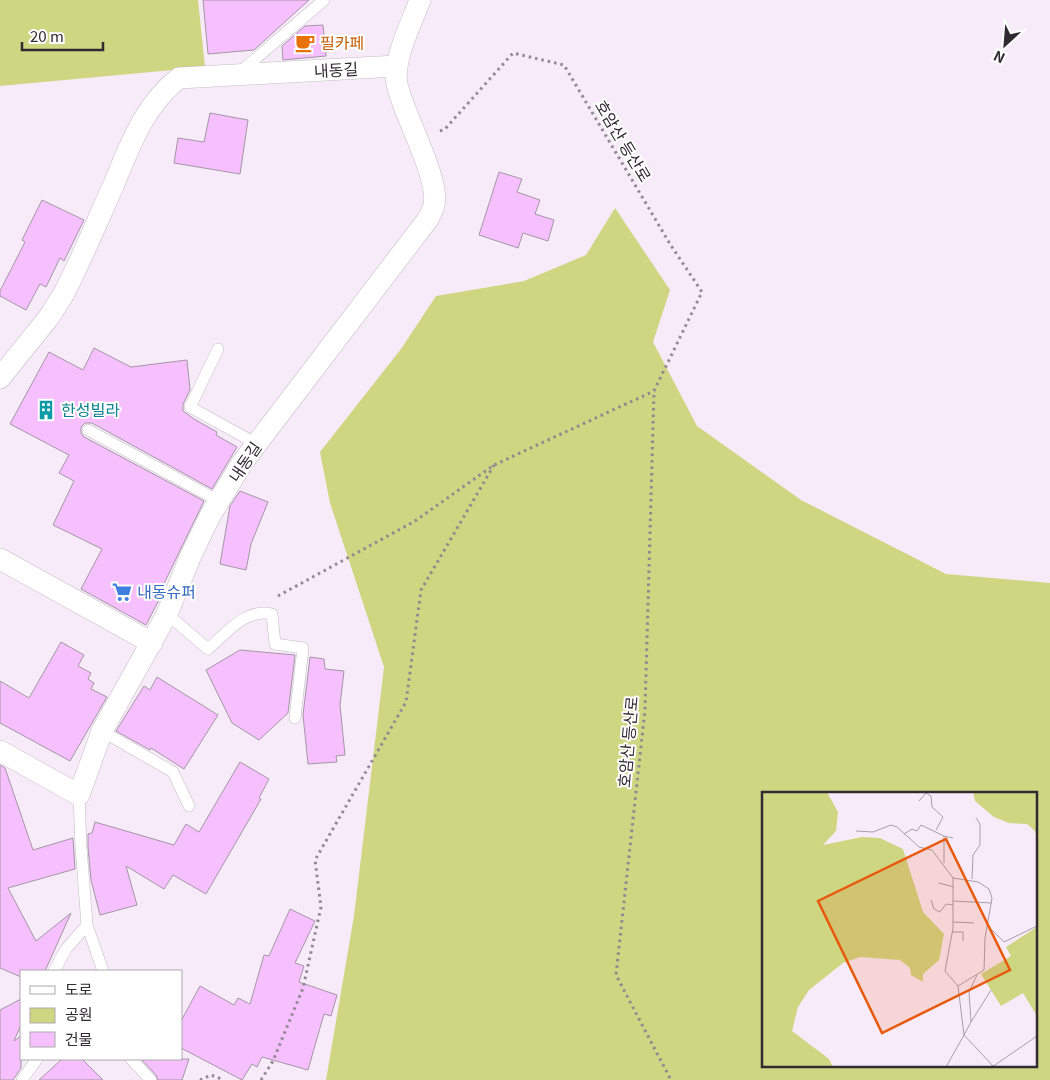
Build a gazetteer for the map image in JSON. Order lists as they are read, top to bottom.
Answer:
{
  "streets": {
    "street": ["내동길"],
    "path": ["호암산 등산로"]
  },
  "crossings": [
    ["내동길", "호암산 등산로"]
  ],
  "places": {
    "cafe": ["필카페"],
    "building": ["한성빌라"],
    "supermarket": ["내동슈퍼"]
  },
  "legend": ["도로", "공원", "건물"],
  "scale_bar": "20 m",
  "north": "bottom left"
}
